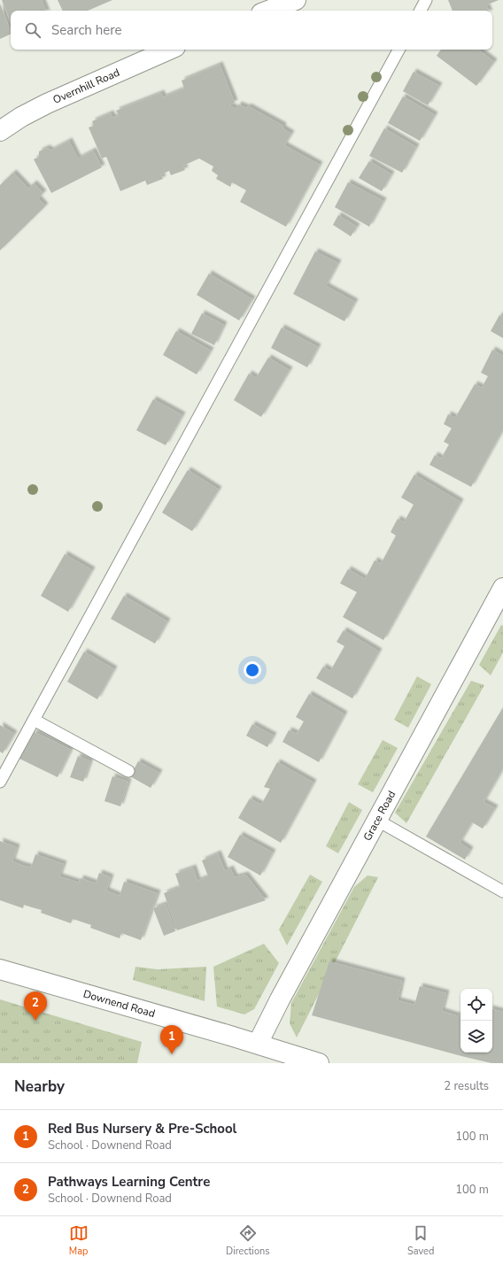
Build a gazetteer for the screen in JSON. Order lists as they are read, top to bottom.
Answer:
{
  "streets": {
    "street": ["Overnhill Road", "Grace Road", "Downend Road"]
  },
  "crossings": [
    ["Grace Road", "Downend Road"]
  ],
  "page": {
    "search": "Search here",
    "pins": ["2", "1"],
    "heading": ["Nearby", "2 results"],
    "list": [
      {
        "mark": "1",
        "name": "Red Bus Nursery & Pre-School",
        "note": "School · Downend Road",
        "value": "100 m"
      },
      {
        "mark": "2",
        "name": "Pathways Learning Centre",
        "note": "School · Downend Road",
        "value": "100 m"
      }
    ],
    "nav": ["Map", "Directions", "Saved"]
  }
}
